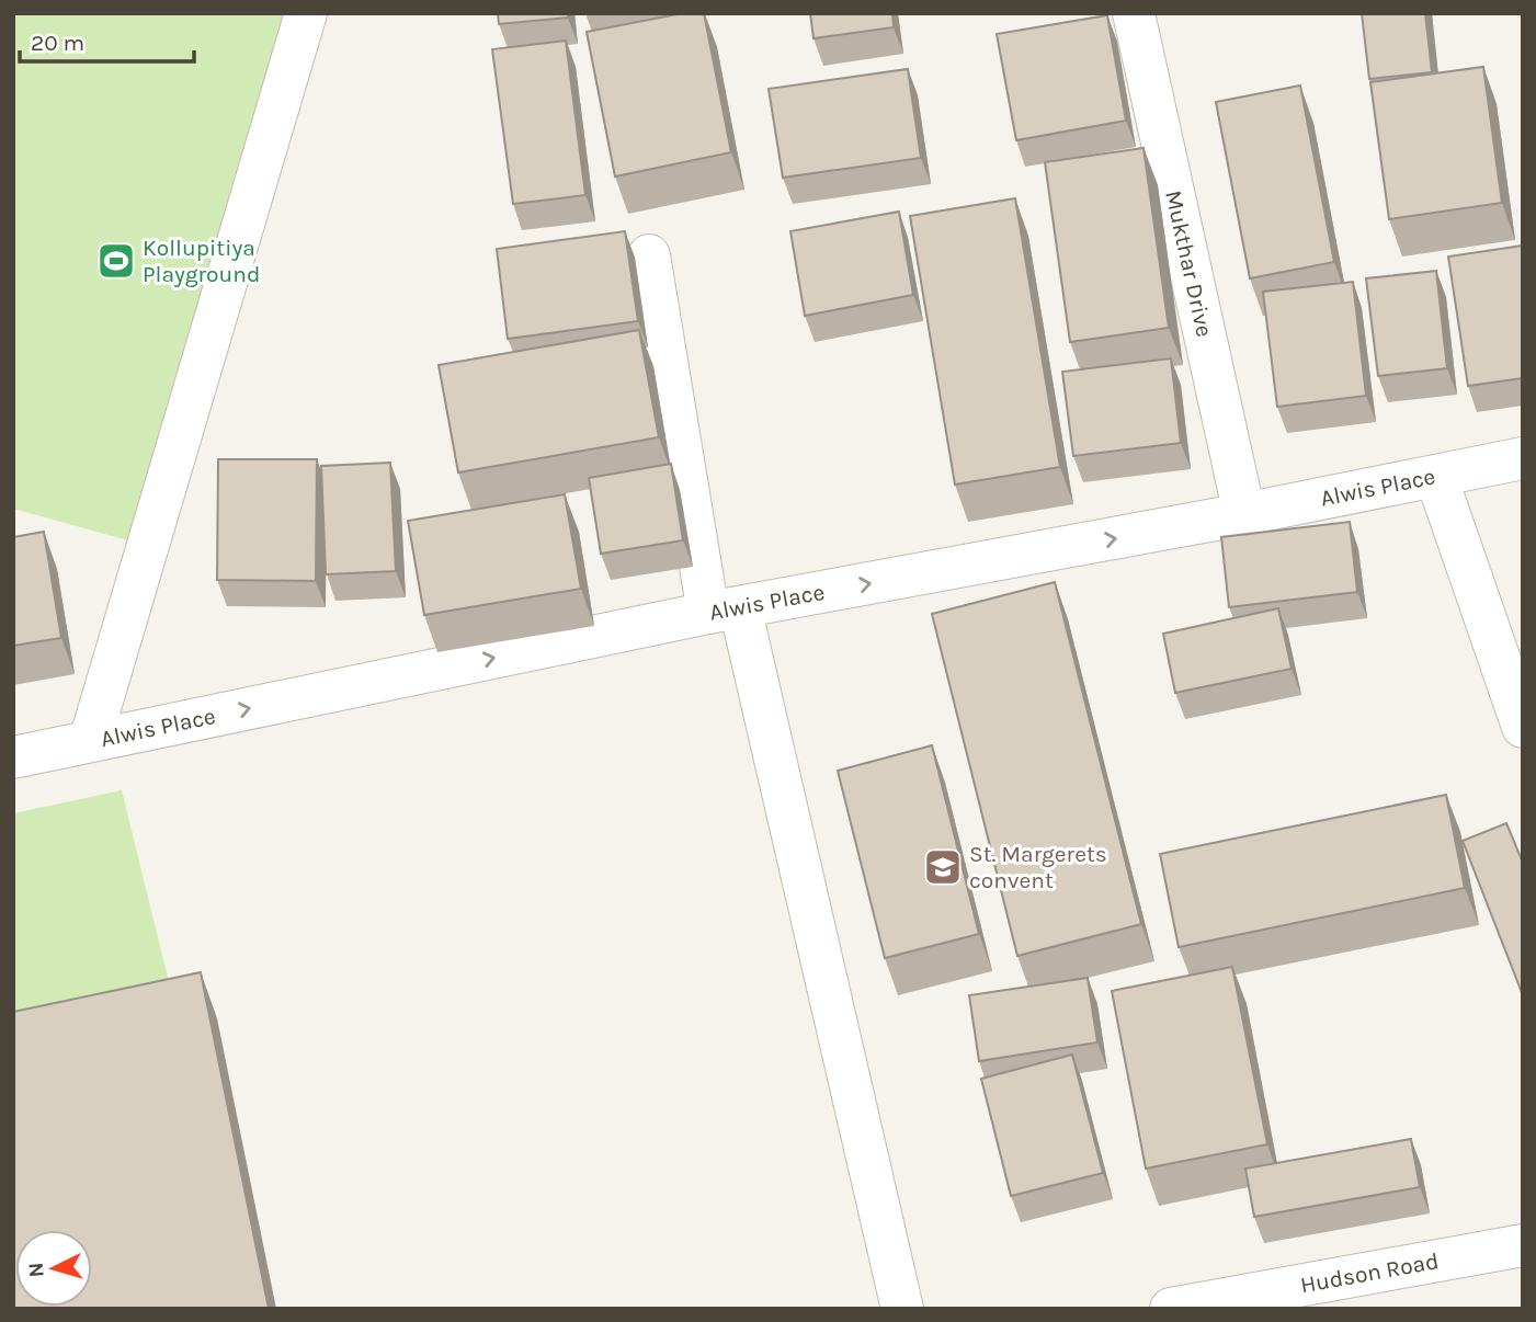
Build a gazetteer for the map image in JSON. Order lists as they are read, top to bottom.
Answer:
{
  "streets": {
    "street": ["Mukthar Drive", "Alwis Place", "Hudson Road"]
  },
  "crossings": [
    ["Mukthar Drive", "Alwis Place"]
  ],
  "one_way": ["Alwis Place"],
  "places": {
    "sports": ["Kollupitiya Playground"],
    "school or university": ["St. Margerets convent"]
  },
  "scale_bar": "20 m",
  "north": "left"
}
